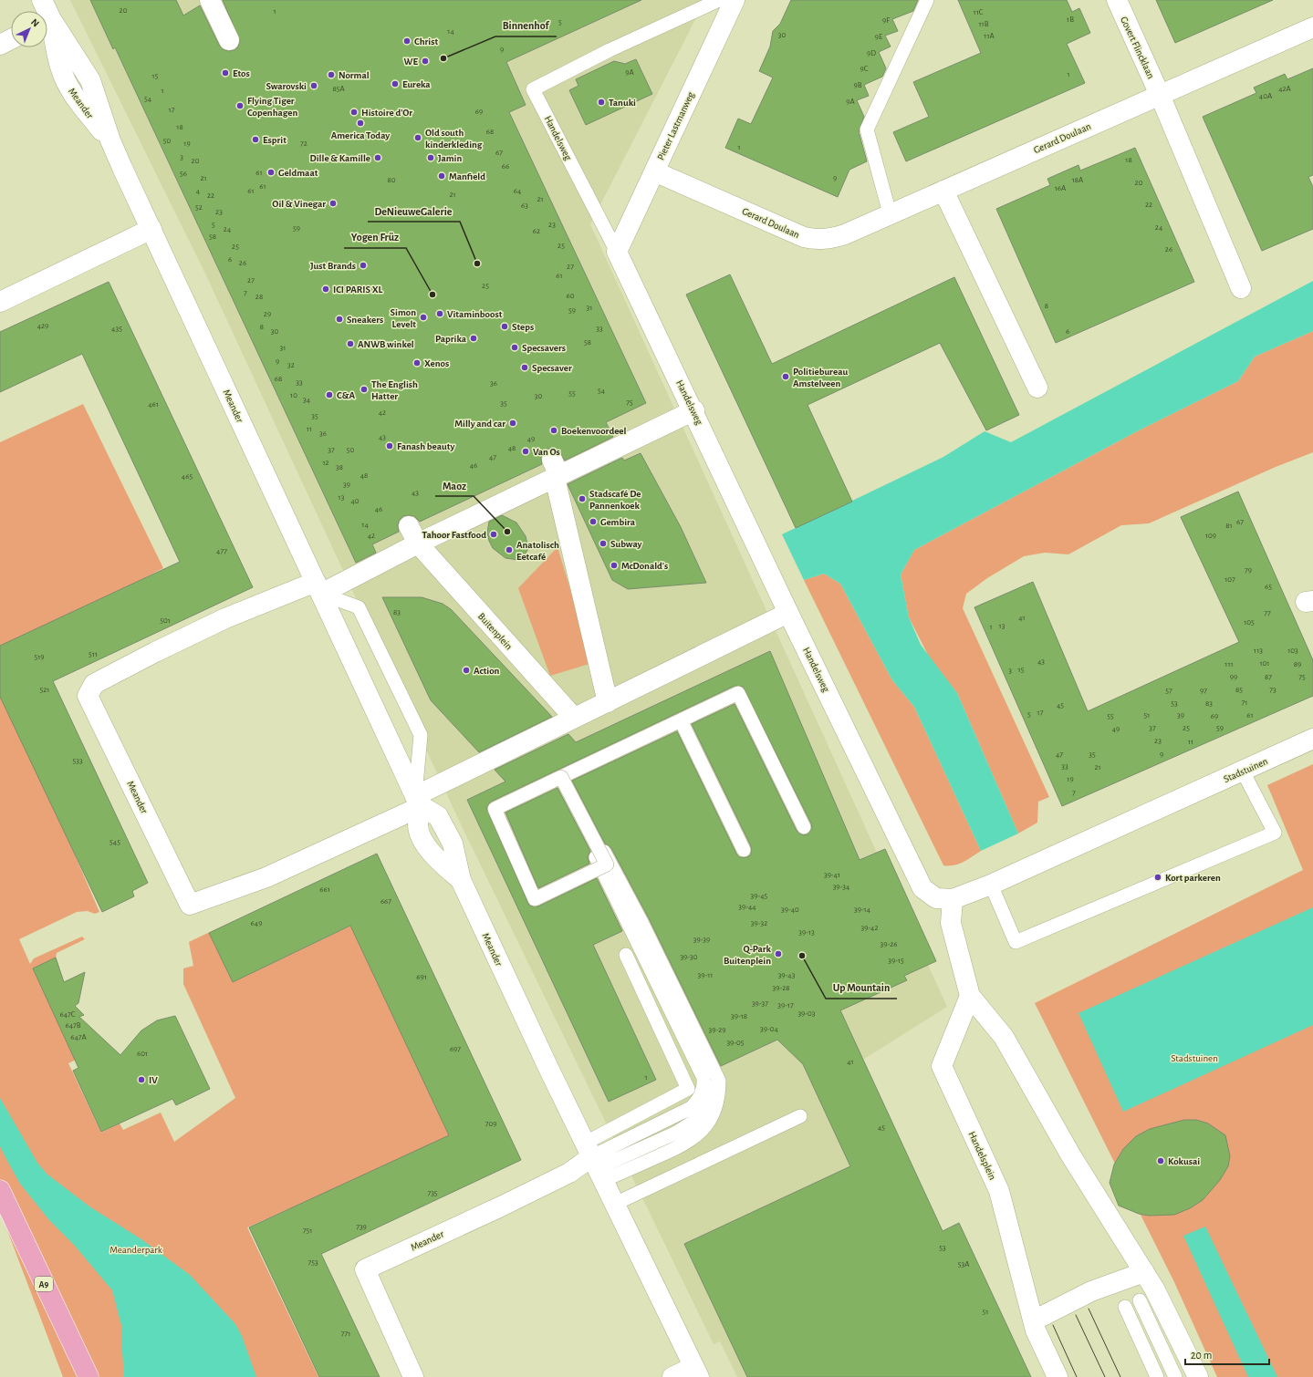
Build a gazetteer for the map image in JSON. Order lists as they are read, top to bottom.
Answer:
{
  "streets": {
    "highway": ["A9"],
    "street": [
      "Govert Flincklaan",
      "Meander",
      "Pieter Lastmanweg",
      "Handelsweg",
      "Gerard Doulaan",
      "Buitenplein",
      "Stadstuinen",
      "Handelsplein"
    ]
  },
  "crossings": [
    ["Govert Flincklaan", "Gerard Doulaan"],
    ["Pieter Lastmanweg", "Handelsweg"],
    ["Pieter Lastmanweg", "Gerard Doulaan"],
    ["Handelsweg", "Stadstuinen"]
  ],
  "parks": ["Stadstuinen", "Meanderpark"],
  "places": [
    "Christ",
    "Binnenhof",
    "WE",
    "Etos",
    "Normal",
    "Eureka",
    "Swarovski",
    "Tanuki",
    "Flying Tiger Copenhagen",
    "Histoire d'Or",
    "America Today",
    "Old south kinderkleding",
    "Esprit",
    "Dille & Kamille",
    "Jamin",
    "Geldmaat",
    "Manfield",
    "Oil & Vinegar",
    "DeNieuweGalerie",
    "Just Brands",
    "ICI PARIS XL",
    "Yogen Früz",
    "Vitaminboost",
    "Simon Levelt",
    "Sneakers",
    "Steps",
    "Paprika",
    "ANWB winkel",
    "Specsavers",
    "Xenos",
    "Specsaver",
    "Politiebureau Amstelveen",
    "The English Hatter",
    "C&A",
    "Milly and car",
    "Boekenvoordeel",
    "Fanash beauty",
    "Van Os",
    "Stadscafé De Pannenkoek",
    "Gembira",
    "Maoz",
    "Tahoor Fastfood",
    "Subway",
    "Anatolisch Eetcafé",
    "McDonald's",
    "Action",
    "Kort parkeren",
    "Q-Park Buitenplein",
    "Up Mountain",
    "IV",
    "Kokusai"
  ],
  "house_numbers": [
    "20",
    "1",
    "11C",
    "1B",
    "9F",
    "5",
    "11B",
    "14",
    "30",
    "11A",
    "9E",
    "9",
    "9D",
    "9C",
    "9A",
    "1",
    "15",
    "9B",
    "85A",
    "42A",
    "1",
    "40A",
    "54",
    "9A",
    "17",
    "69",
    "18",
    "68",
    "50",
    "19",
    "72",
    "1",
    "67",
    "3",
    "18",
    "20",
    "66",
    "61",
    "56",
    "21",
    "9",
    "80",
    "18A",
    "20",
    "61",
    "16A",
    "4",
    "61",
    "64",
    "21",
    "22",
    "21",
    "22",
    "63",
    "52",
    "23",
    "5",
    "23",
    "24",
    "59",
    "24",
    "62",
    "58",
    "25",
    "25",
    "26",
    "6",
    "26",
    "27",
    "61",
    "27",
    "25",
    "7",
    "60",
    "28",
    "8",
    "31",
    "59",
    "29",
    "429",
    "8",
    "435",
    "33",
    "30",
    "6",
    "58",
    "31",
    "9",
    "32",
    "68",
    "33",
    "36",
    "54",
    "55",
    "10",
    "30",
    "34",
    "75",
    "35",
    "461",
    "42",
    "35",
    "11",
    "36",
    "43",
    "49",
    "48",
    "37",
    "50",
    "47",
    "12",
    "46",
    "38",
    "48",
    "465",
    "39",
    "43",
    "13",
    "40",
    "46",
    "67",
    "14",
    "81",
    "42",
    "109",
    "477",
    "79",
    "107",
    "65",
    "83",
    "77",
    "41",
    "501",
    "105",
    "13",
    "1",
    "113",
    "103",
    "511",
    "519",
    "43",
    "101",
    "111",
    "89",
    "15",
    "3",
    "99",
    "87",
    "75",
    "521",
    "85",
    "73",
    "57",
    "97",
    "71",
    "53",
    "83",
    "45",
    "17",
    "5",
    "51",
    "39",
    "61",
    "55",
    "69",
    "37",
    "25",
    "59",
    "49",
    "23",
    "11",
    "47",
    "35",
    "9",
    "533",
    "33",
    "21",
    "19",
    "7",
    "545",
    "39-41",
    "39-34",
    "661",
    "39-45",
    "667",
    "39-44",
    "39-40",
    "39-14",
    "649",
    "39-32",
    "39-42",
    "39-13",
    "39-39",
    "39-26",
    "39-30",
    "39-15",
    "39-11",
    "39-43",
    "691",
    "39-28",
    "39-37",
    "39-17",
    "39-03",
    "647C",
    "39-18",
    "647B",
    "39-04",
    "39-29",
    "647A",
    "39-05",
    "697",
    "601",
    "41",
    "1",
    "709",
    "45",
    "735",
    "739",
    "751",
    "53",
    "753",
    "53A",
    "51",
    "771"
  ],
  "scale_bar": "20 m",
  "north": "top right"
}
